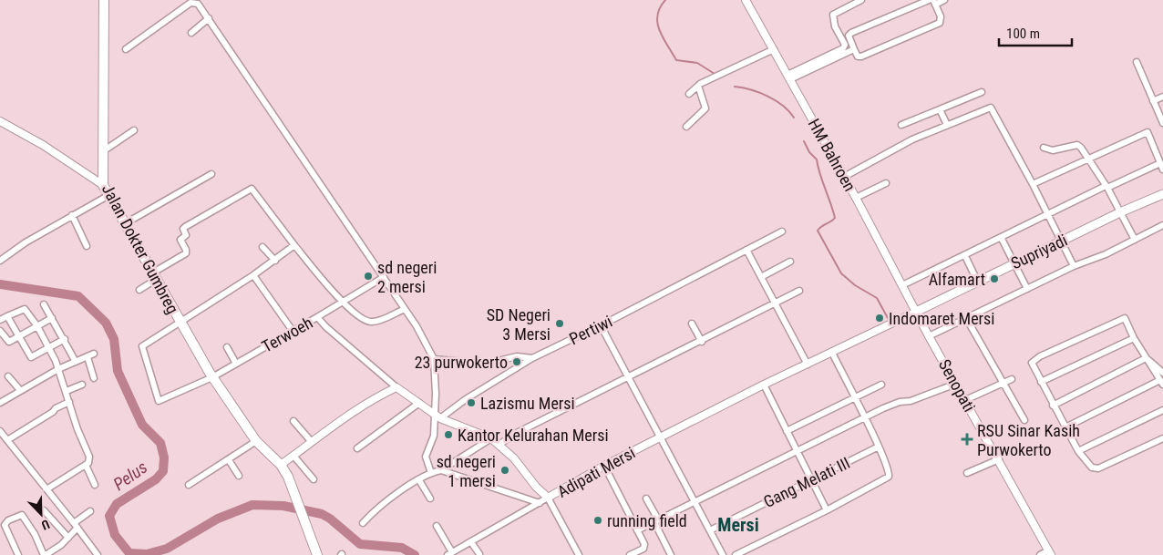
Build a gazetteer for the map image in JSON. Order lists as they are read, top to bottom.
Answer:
{
  "streets": {
    "main road": ["Jalan Dokter Gumbreg", "Supriyadi"],
    "street": [
      "HM Bahroen",
      "Pertiwi",
      "Terwoeh",
      "Senopati",
      "Adipati Mersi",
      "Gang Melati III"
    ]
  },
  "crossings": [
    ["HM Bahroen", "Supriyadi"],
    ["HM Bahroen", "Senopati"],
    ["HM Bahroen", "Adipati Mersi"],
    ["Jalan Dokter Gumbreg", "Terwoeh"],
    ["Supriyadi", "Senopati"],
    ["Supriyadi", "Adipati Mersi"],
    ["Pertiwi", "Adipati Mersi"],
    ["Terwoeh", "Adipati Mersi"],
    ["Senopati", "Adipati Mersi"]
  ],
  "districts": ["Mersi"],
  "water": ["Pelus"],
  "places": {
    "other": [
      "sd negeri 2 mersi",
      "Alfamart",
      "Indomaret Mersi",
      "SD Negeri 3 Mersi",
      "23 purwokerto",
      "Lazismu Mersi",
      "Kantor Kelurahan Mersi",
      "sd negeri 1 mersi",
      "running field"
    ],
    "health": ["RSU Sinar Kasih Purwokerto"]
  },
  "scale_bar": "100 m",
  "north": "bottom right"
}
